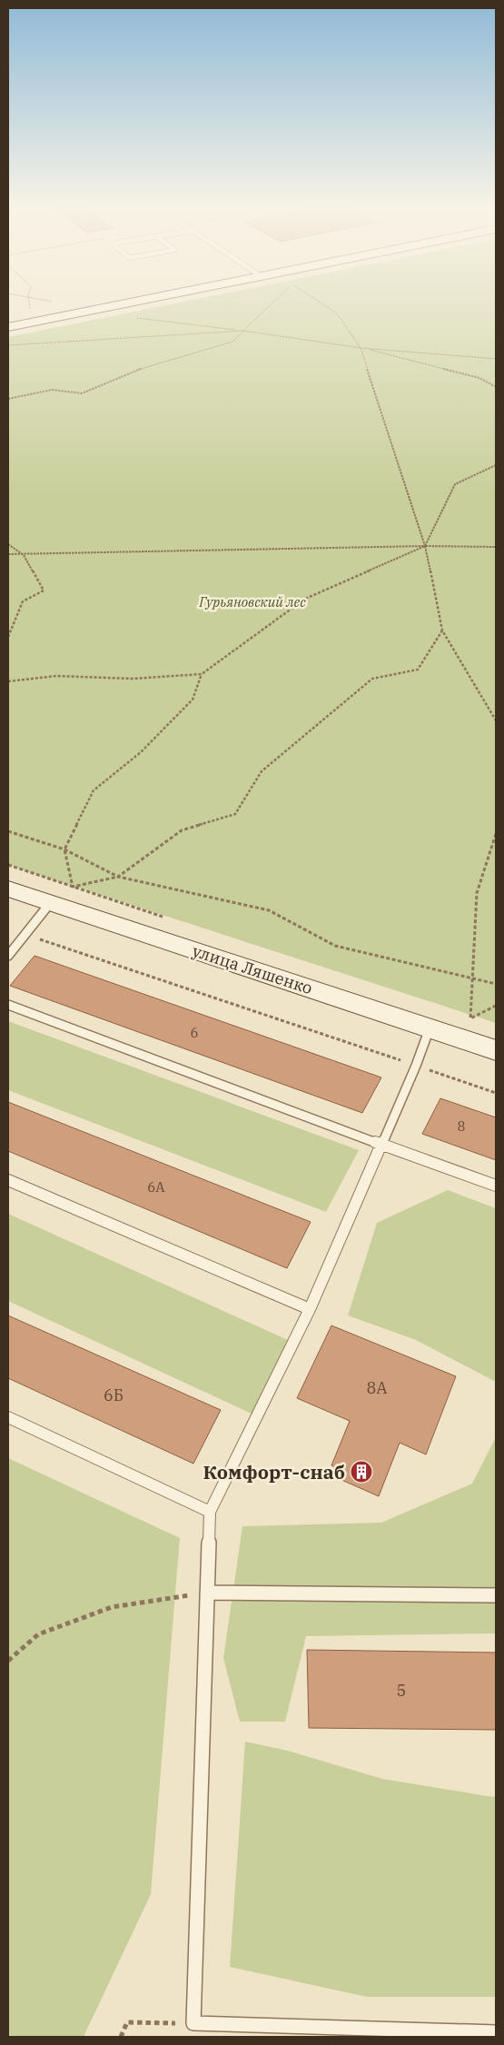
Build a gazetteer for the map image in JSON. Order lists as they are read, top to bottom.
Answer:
{
  "streets": {
    "street": ["улица Ляшенко"]
  },
  "parks": ["Гурьяновский лес"],
  "places": {
    "building": ["Комфорт-снаб"]
  },
  "house_numbers": [
    "6",
    "8",
    "6А",
    "8А",
    "6Б",
    "5"
  ]
}
